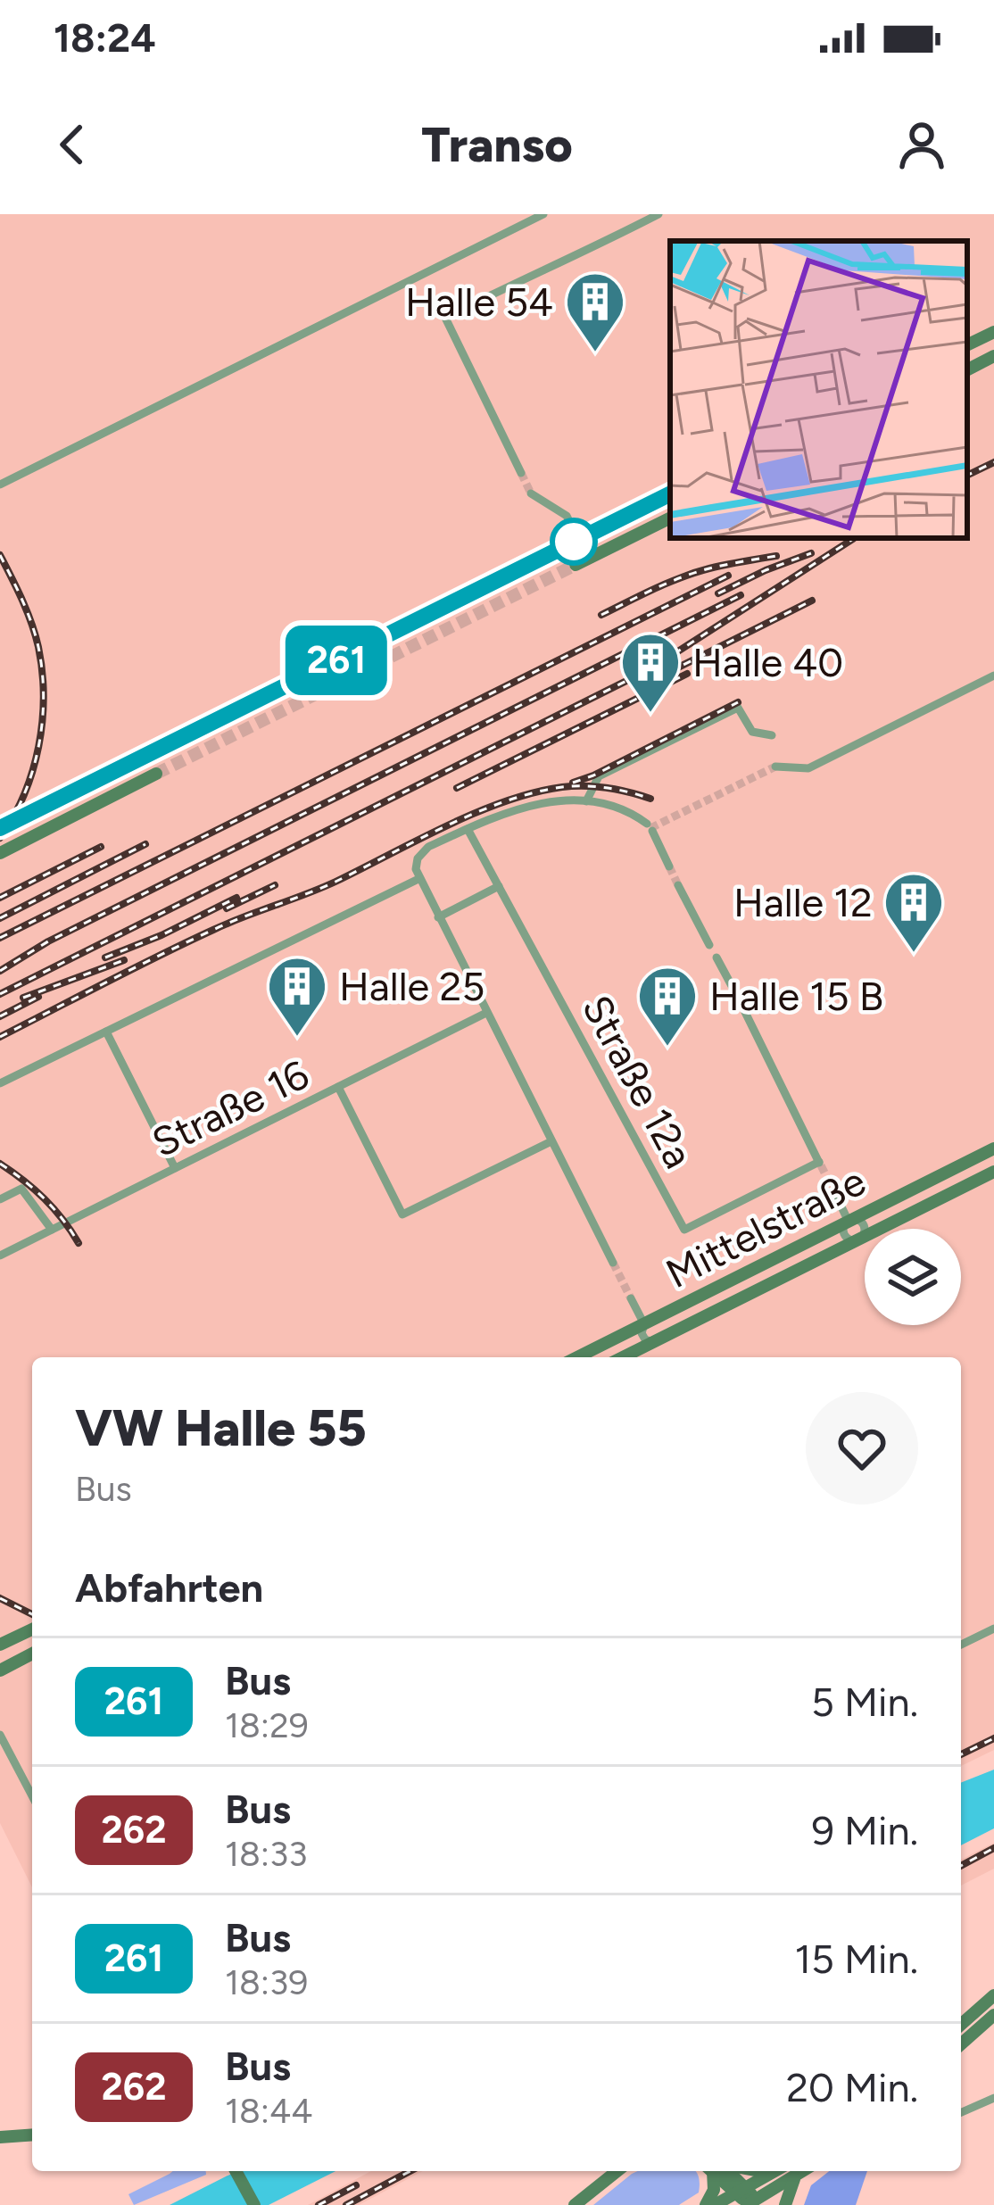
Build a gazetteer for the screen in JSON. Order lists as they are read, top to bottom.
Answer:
{
  "streets": {
    "street": ["Straße 12a", "Straße 16", "Mittelstraße"]
  },
  "places": {
    "building": [
      "Halle 54",
      "Halle 40",
      "Halle 12",
      "Halle 25",
      "Halle 15 B"
    ]
  },
  "lines": ["bus line 261"],
  "page": {
    "status": "18:24",
    "header": "Transo",
    "on_map": "261",
    "heading": [
      ["VW Halle 55", "Bus"],
      "Abfahrten"
    ],
    "list": [
      {
        "mark": "261",
        "name": "Bus",
        "note": "18:29",
        "value": "5 Min."
      },
      {
        "mark": "262",
        "name": "Bus",
        "note": "18:33",
        "value": "9 Min."
      },
      {
        "mark": "261",
        "name": "Bus",
        "note": "18:39",
        "value": "15 Min."
      },
      {
        "mark": "262",
        "name": "Bus",
        "note": "18:44",
        "value": "20 Min."
      }
    ]
  }
}
